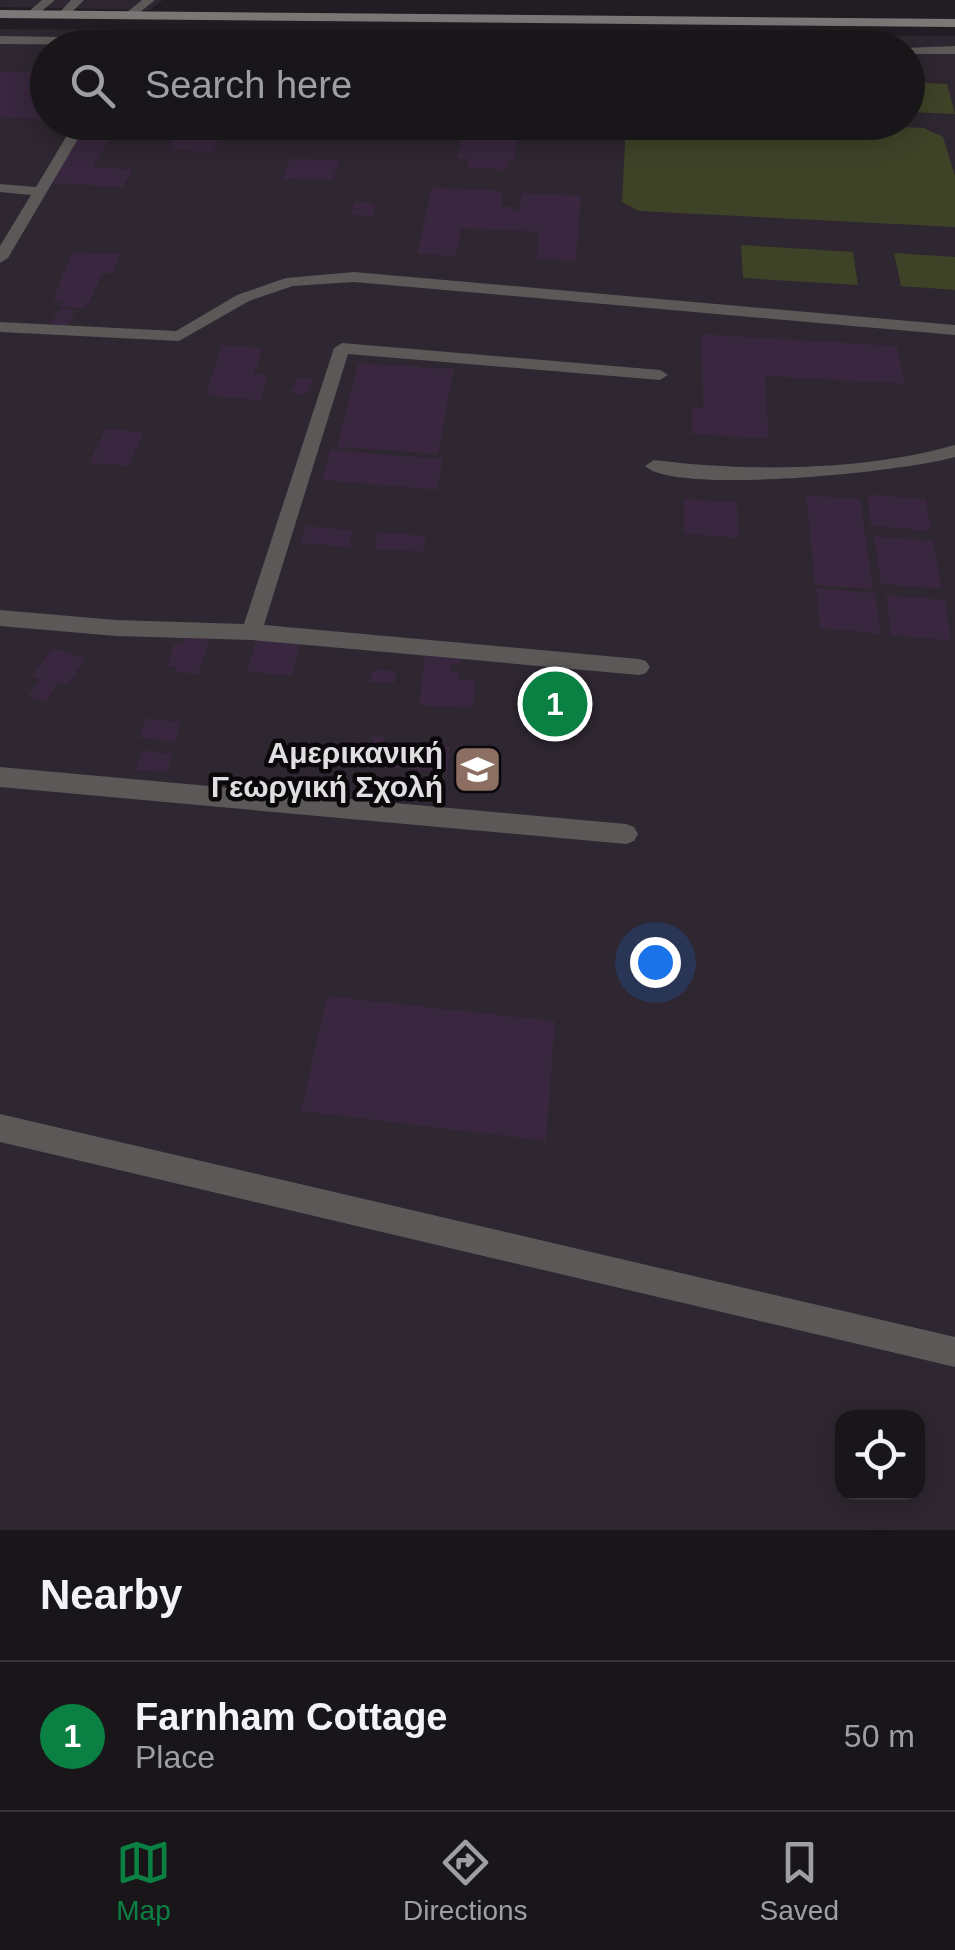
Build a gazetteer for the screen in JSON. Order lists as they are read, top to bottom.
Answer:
{
  "places": {
    "school or university": ["Αμερικανική Γεωργική Σχολή"]
  },
  "page": {
    "search": "Search here",
    "pins": "1",
    "heading": "Nearby",
    "list": [
      {
        "mark": "1",
        "name": "Farnham Cottage",
        "note": "Place",
        "value": "50 m"
      }
    ],
    "nav": ["Map", "Directions", "Saved"]
  }
}
